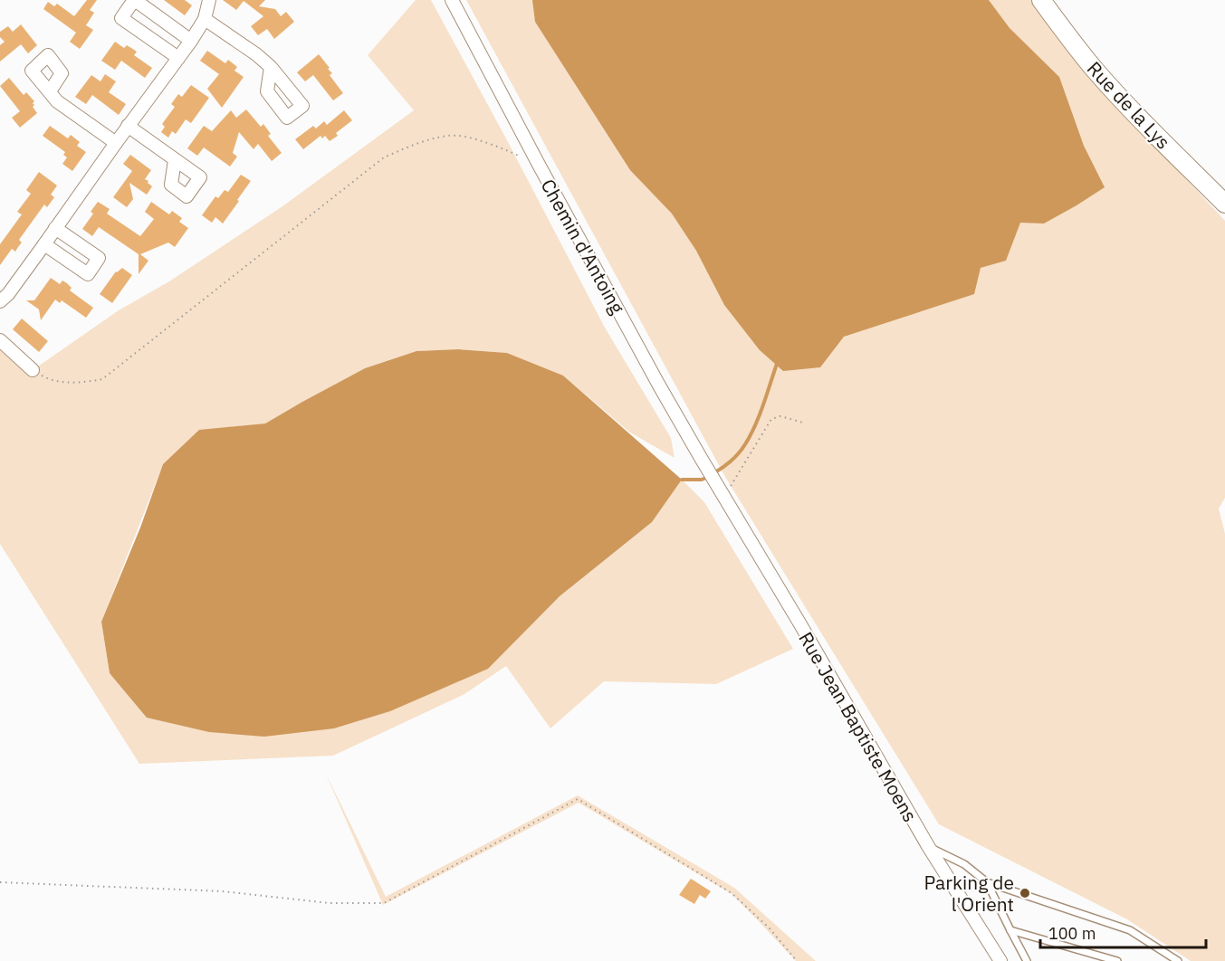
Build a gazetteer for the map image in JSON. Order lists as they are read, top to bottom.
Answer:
{
  "streets": {
    "main road": ["Rue de la Lys"],
    "street": ["Chemin d'Antoing", "Rue Jean Baptiste Moens"]
  },
  "crossings": [
    ["Chemin d'Antoing", "Rue Jean Baptiste Moens"]
  ],
  "places": ["Parking de l'Orient"],
  "scale_bar": "100 m"
}
